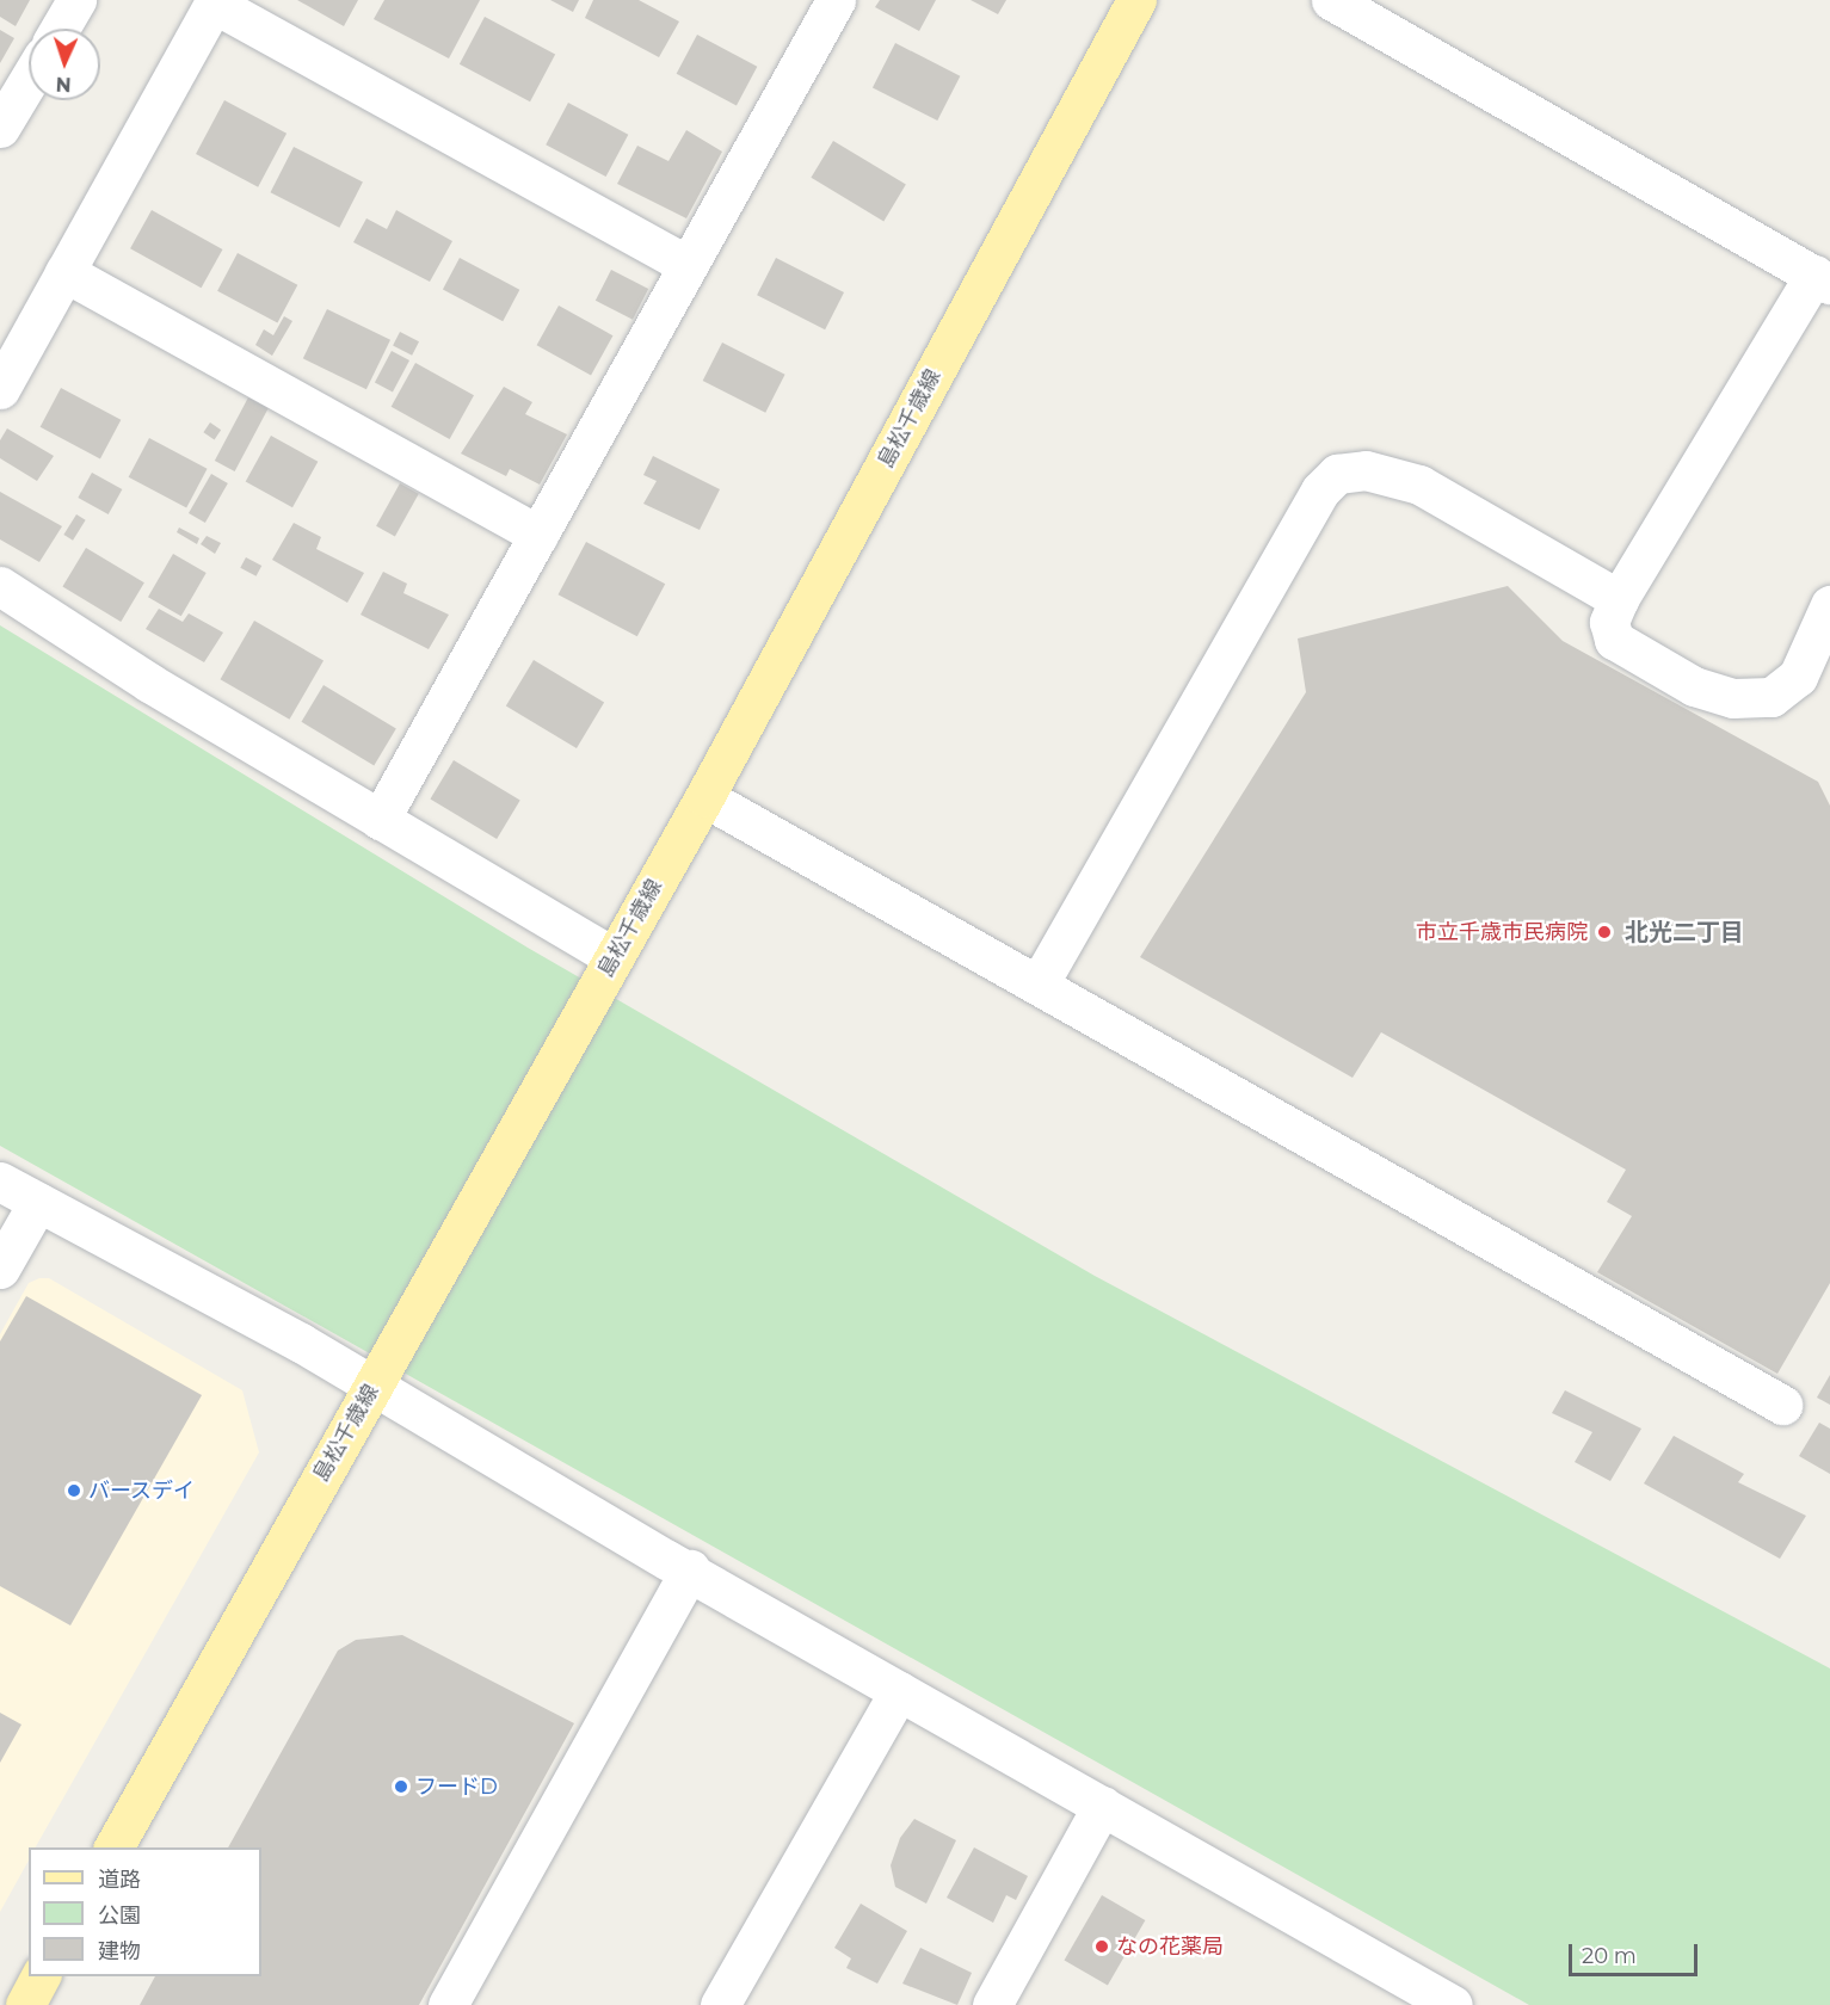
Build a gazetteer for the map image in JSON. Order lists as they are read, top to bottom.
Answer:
{
  "streets": {
    "main road": ["島松千歳線"]
  },
  "districts": ["北光二丁目"],
  "places": [
    "市立千歳市民病院",
    "バースデイ",
    "フードD",
    "なの花薬局"
  ],
  "legend": ["道路", "公園", "建物"],
  "scale_bar": "20 m",
  "north": "bottom"
}
